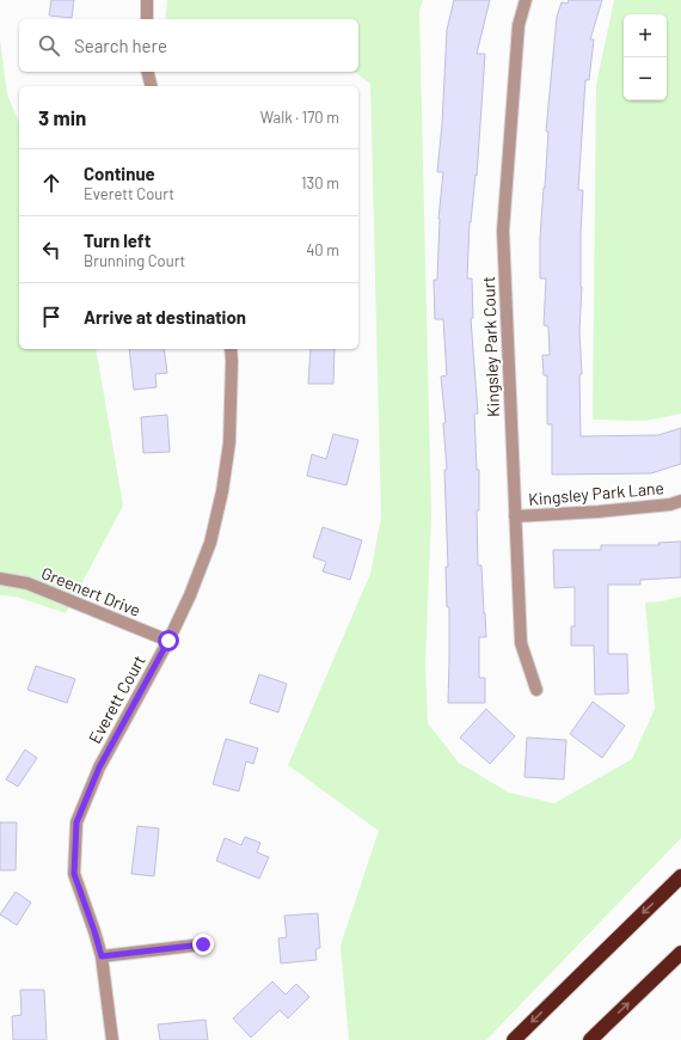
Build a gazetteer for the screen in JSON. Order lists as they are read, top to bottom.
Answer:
{
  "streets": {
    "street": [
      "Kingsley Park Court",
      "Kingsley Park Lane",
      "Greenert Drive",
      "Everett Court"
    ]
  },
  "crossings": [
    ["Kingsley Park Court", "Kingsley Park Lane"],
    ["Greenert Drive", "Everett Court"]
  ],
  "page": {
    "map_buttons": ["+", "−"],
    "search": "Search here",
    "heading": ["3 min", "Walk · 170 m"],
    "list": [
      ["Continue", "Everett Court", "130 m"],
      ["Turn left", "Brunning Court", "40 m"],
      "Arrive at destination"
    ]
  }
}
